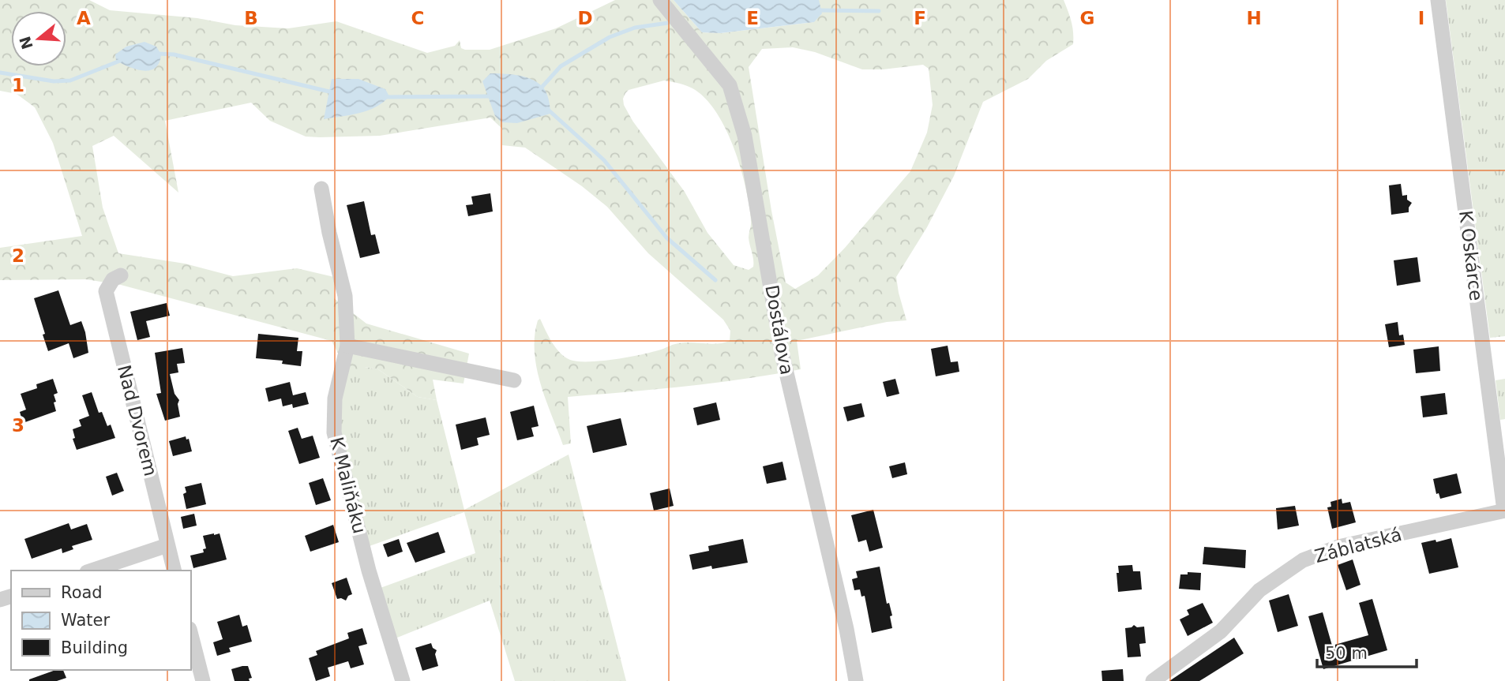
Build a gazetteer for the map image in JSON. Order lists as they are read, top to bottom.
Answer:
{
  "streets": {
    "street": [
      "K Oskárce",
      "Dostálova",
      "Nad Dvorem",
      "K Maliňáku",
      "Záblatská"
    ]
  },
  "crossings": [
    ["K Oskárce", "Záblatská"]
  ],
  "legend": ["Road", "Water", "Building"],
  "scale_bar": "50 m",
  "north": "left",
  "grid": {
    "columns": [
      "A",
      "B",
      "C",
      "D",
      "E",
      "F",
      "G",
      "H",
      "I"
    ],
    "rows": ["1", "2", "3"]
  }
}
